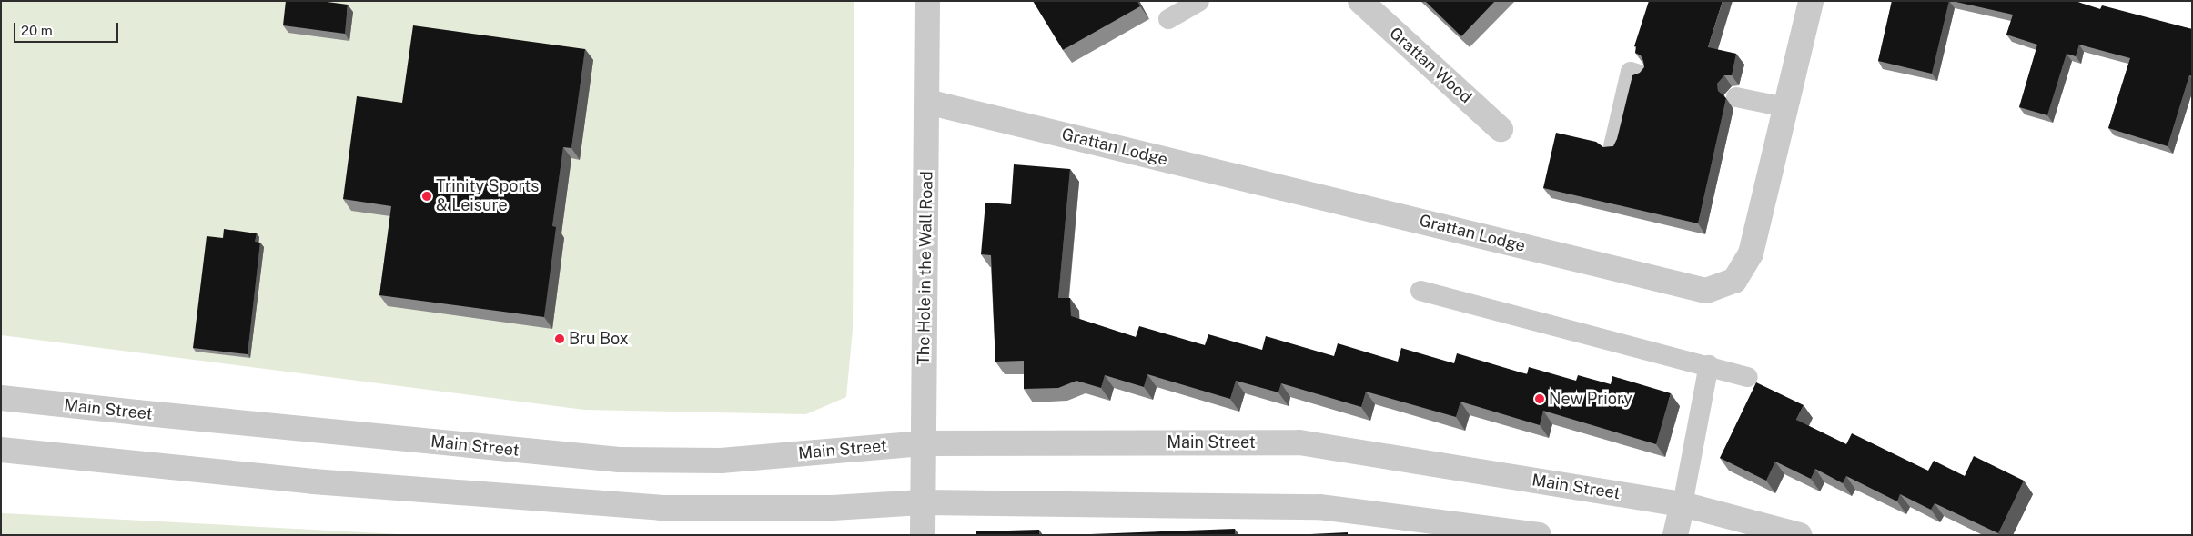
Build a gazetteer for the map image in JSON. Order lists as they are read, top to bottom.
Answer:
{
  "streets": {
    "street": [
      "Grattan Wood",
      "Grattan Lodge",
      "The Hole in the Wall Road",
      "Main Street"
    ]
  },
  "crossings": [
    ["Grattan Lodge", "The Hole in the Wall Road"],
    ["The Hole in the Wall Road", "Main Street"]
  ],
  "places": ["Trinity Sports & Leisure", "Bru Box", "New Priory"],
  "scale_bar": "20 m"
}
